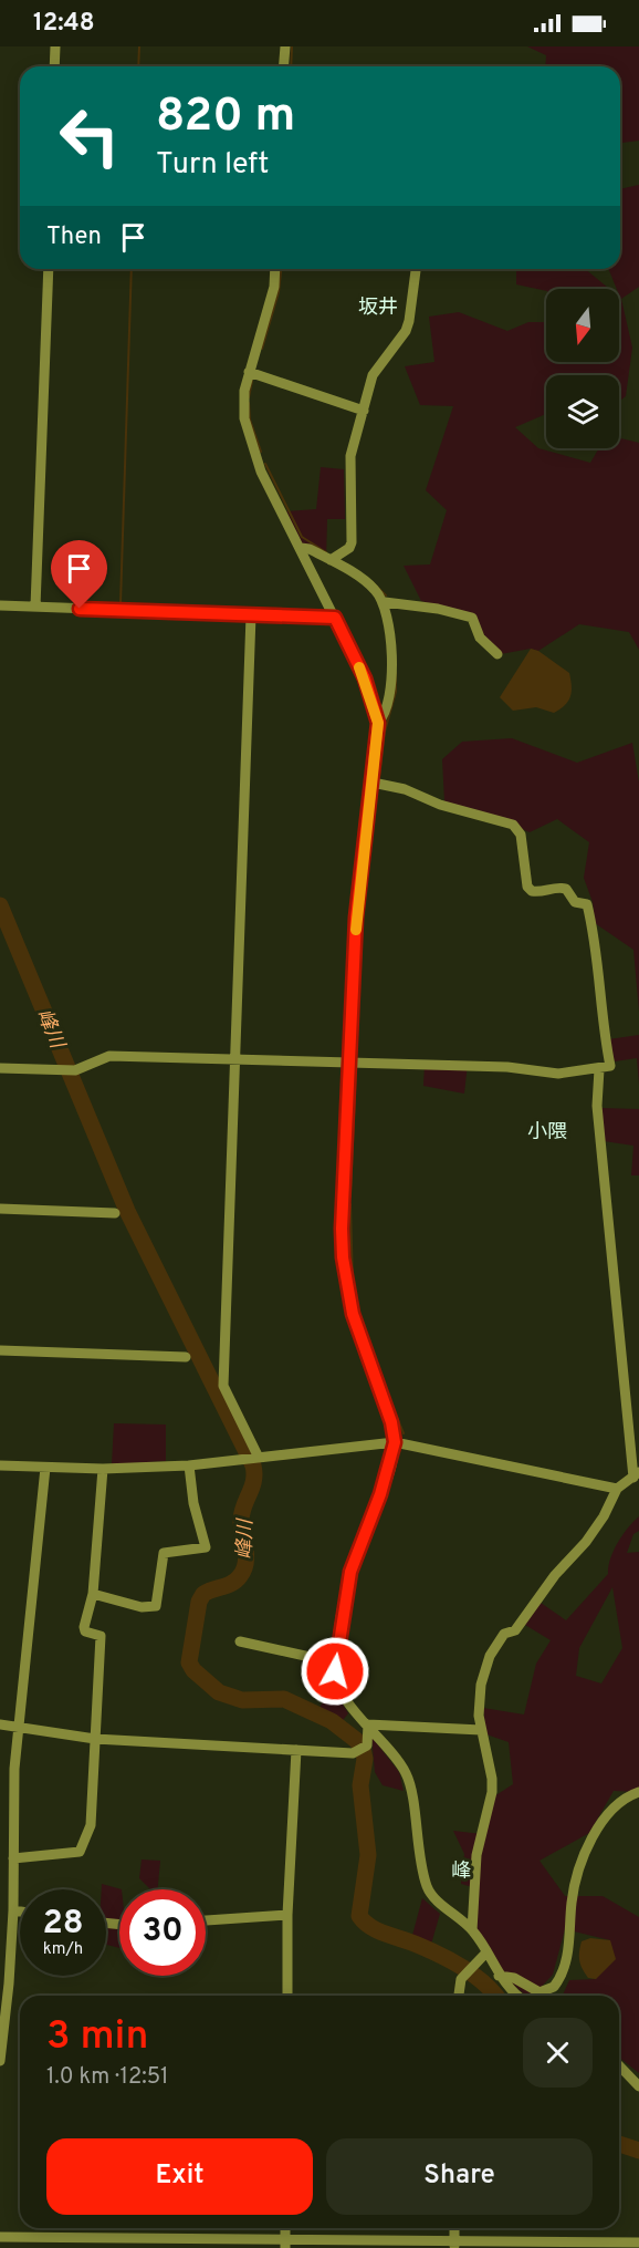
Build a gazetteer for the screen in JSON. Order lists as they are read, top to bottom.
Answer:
{
  "districts": ["坂井", "小隈", "峰"],
  "water": ["峰川"],
  "north": "bottom",
  "page": {
    "status": "12:48",
    "turn": ["820 m", "Turn left"],
    "then": "Then",
    "speed": "28 km/h",
    "limit": "30",
    "heading": ["3 min", "1.0 km · 12:51"],
    "buttons": ["Exit", "Share"]
  }
}
